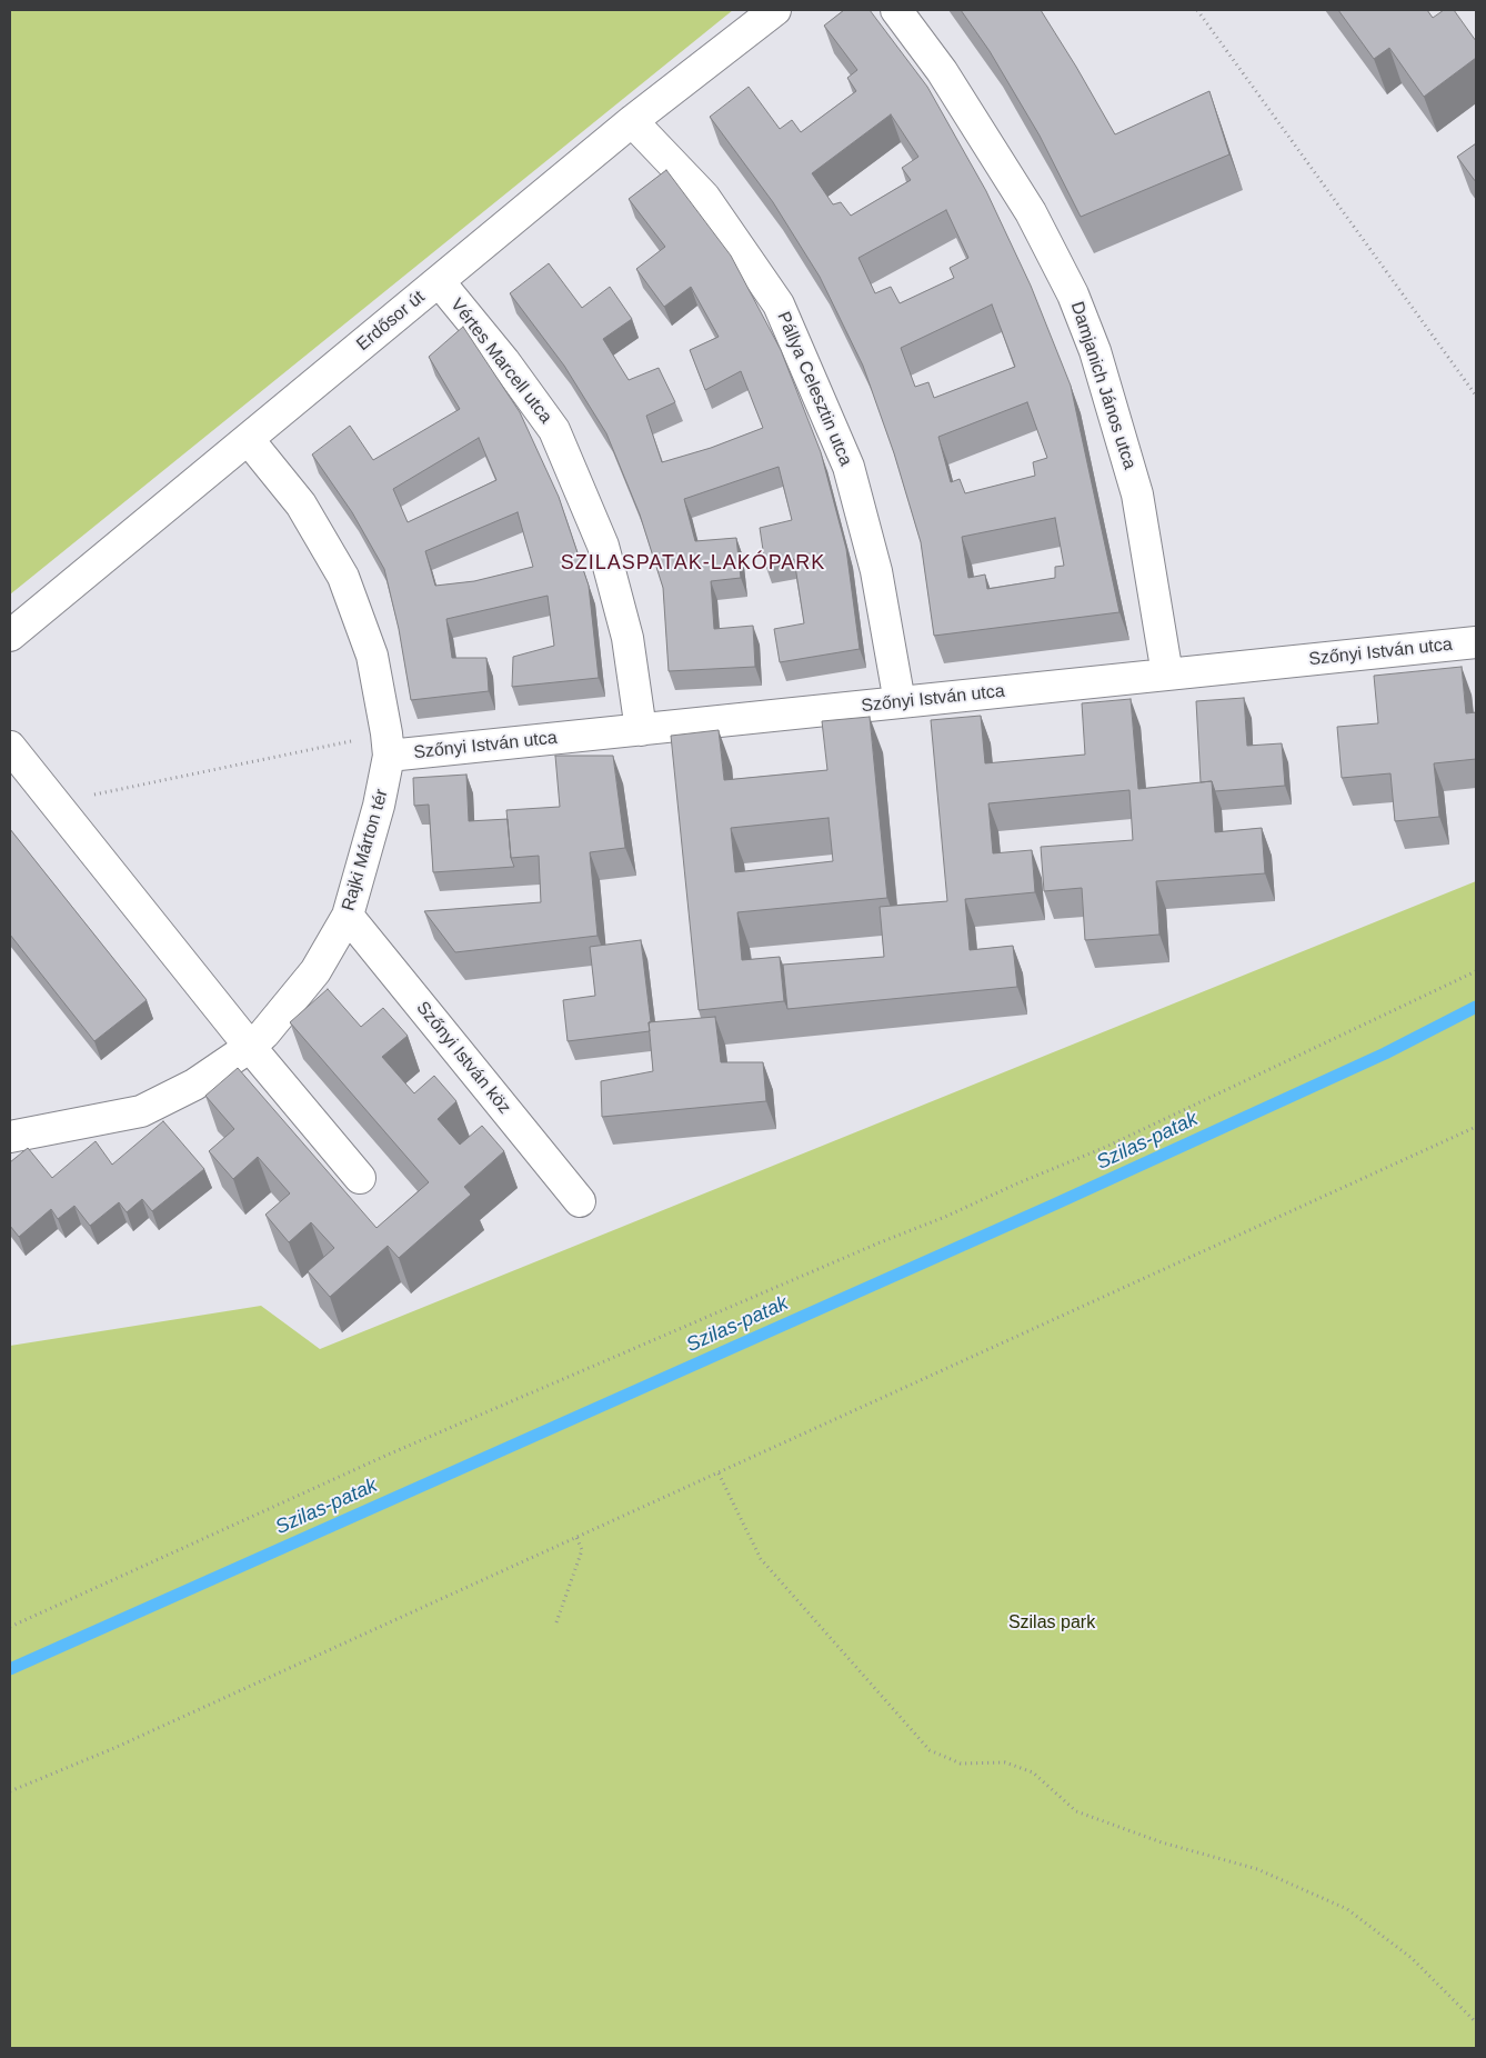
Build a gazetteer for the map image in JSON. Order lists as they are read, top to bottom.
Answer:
{
  "streets": {
    "street": [
      "Erdősor út",
      "Vértes Marcell utca",
      "Damjanich János utca",
      "Pállya Celesztin utca",
      "Szőnyi István utca",
      "Rajki Márton tér",
      "Szőnyi István köz"
    ]
  },
  "crossings": [
    ["Erdősor út", "Vértes Marcell utca"],
    ["Erdősor út", "Pállya Celesztin utca"],
    ["Erdősor út", "Rajki Márton tér"],
    ["Vértes Marcell utca", "Szőnyi István utca"],
    ["Damjanich János utca", "Szőnyi István utca"],
    ["Pállya Celesztin utca", "Szőnyi István utca"],
    ["Szőnyi István utca", "Rajki Márton tér"],
    ["Rajki Márton tér", "Szőnyi István köz"]
  ],
  "districts": ["SZILASPATAK-LAKÓPARK"],
  "water": ["Szilas-patak"],
  "parks": ["Szilas park"]
}
